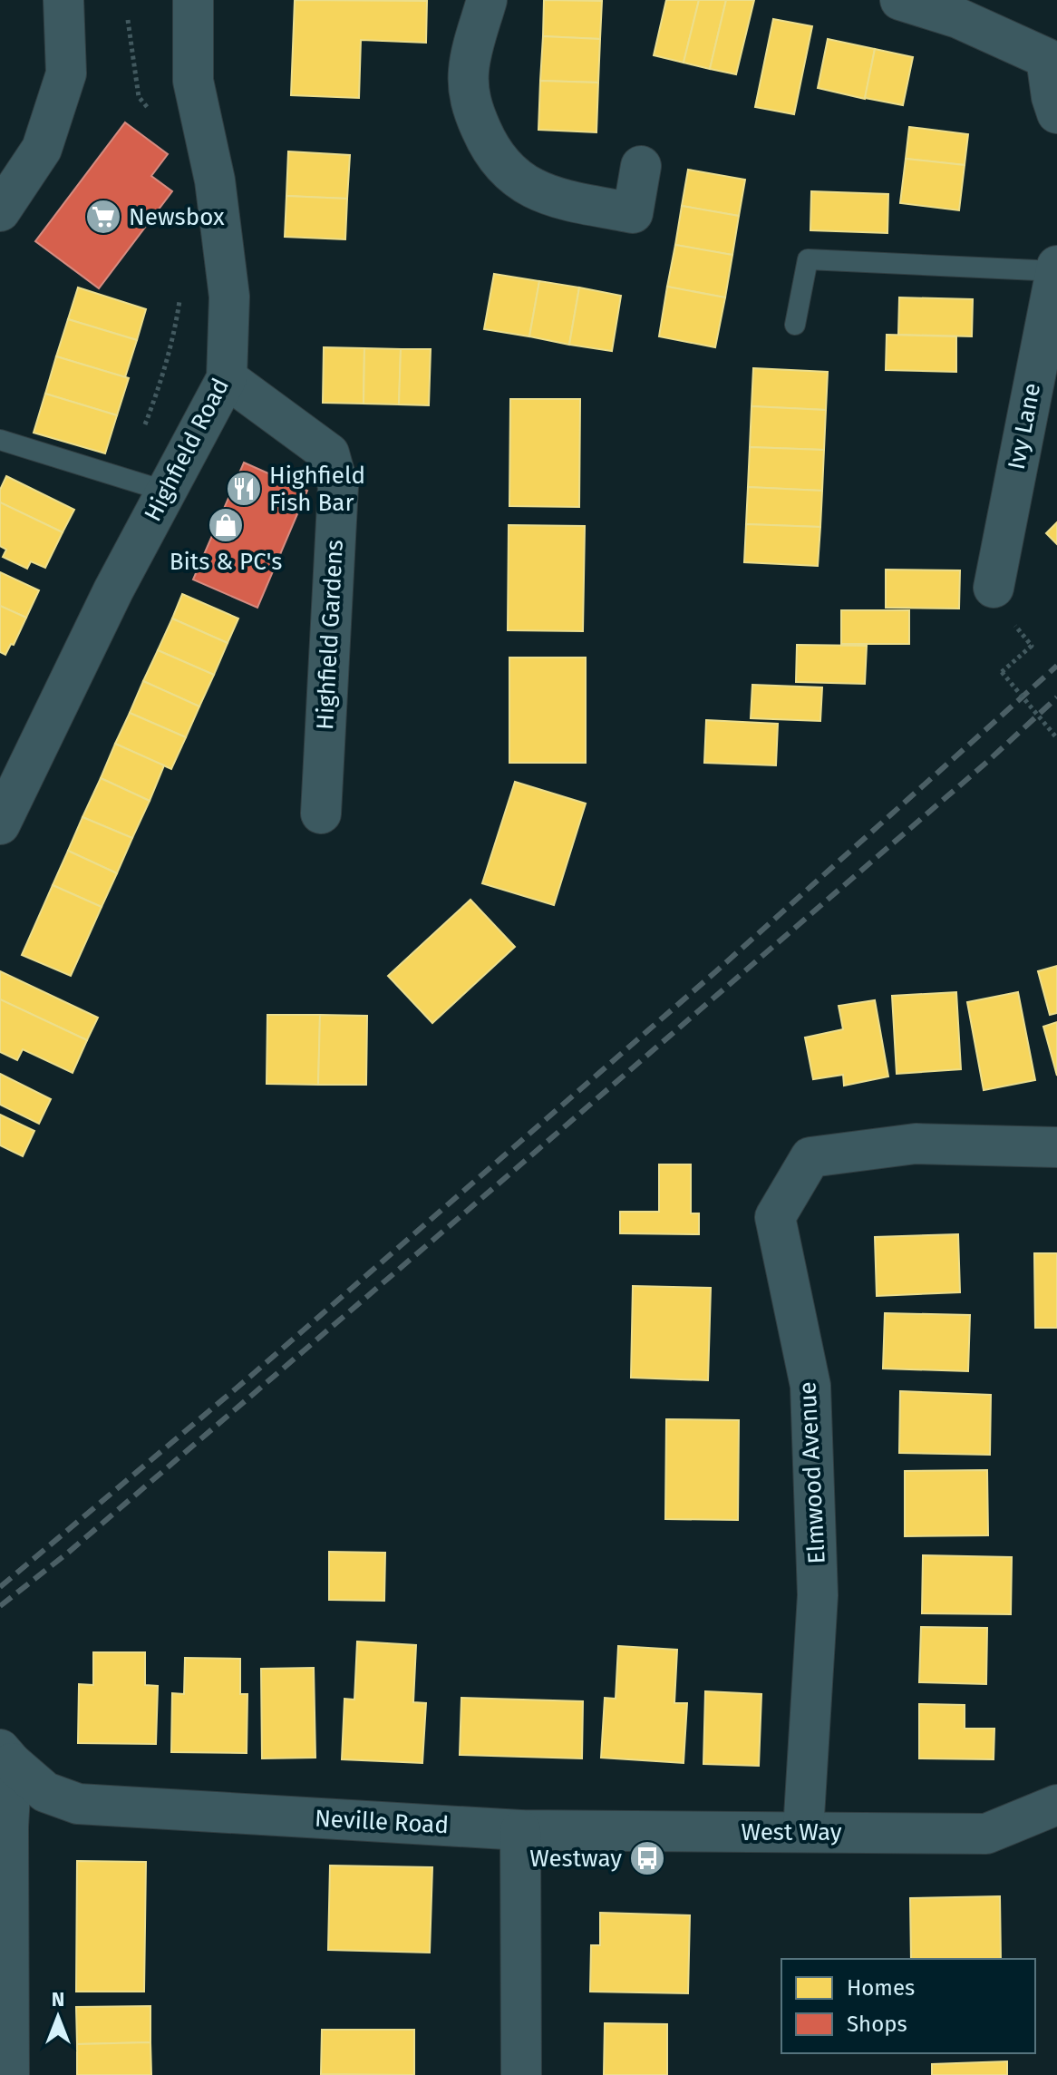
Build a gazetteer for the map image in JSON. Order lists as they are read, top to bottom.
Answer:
{
  "streets": {
    "street": [
      "Ivy Lane",
      "Highfield Road",
      "Highfield Gardens",
      "Elmwood Avenue",
      "Neville Road",
      "West Way"
    ]
  },
  "crossings": [
    ["Highfield Road", "Highfield Gardens"],
    ["Elmwood Avenue", "West Way"],
    ["Neville Road", "West Way"]
  ],
  "places": {
    "supermarket": ["Newsbox"],
    "restaurant": ["Highfield Fish Bar"],
    "shop": ["Bits & PC's"],
    "bus stop": ["Westway"]
  },
  "legend": ["Homes", "Shops"],
  "north": "top"
}
